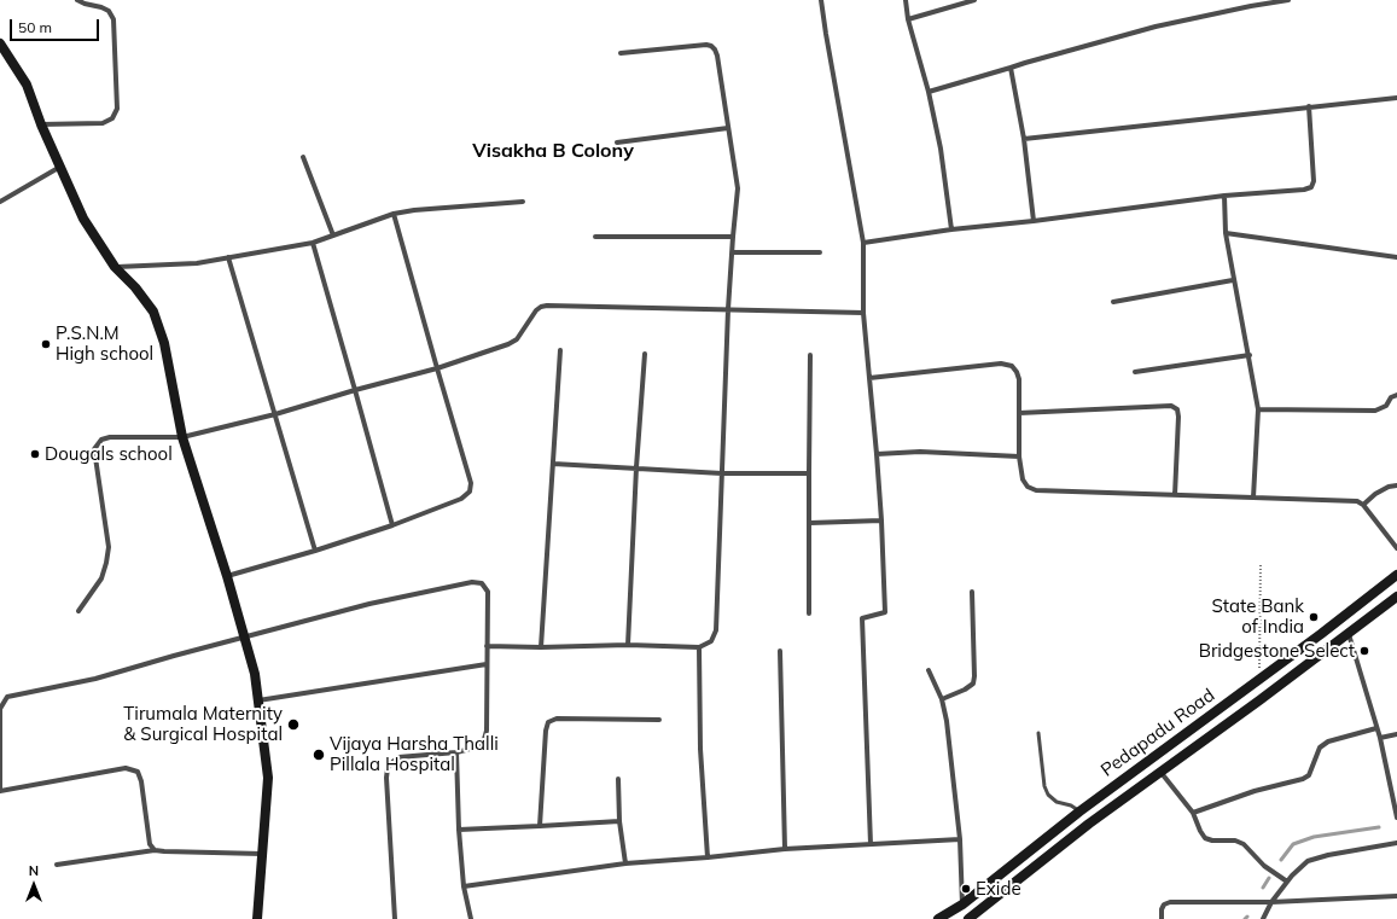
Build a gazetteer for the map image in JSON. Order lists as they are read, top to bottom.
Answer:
{
  "streets": {
    "main road": ["Pedapadu Road"]
  },
  "districts": ["Visakha B Colony"],
  "places": [
    "P.S.N.M High school",
    "Dougals school",
    "State Bank of India",
    "Bridgestone Select",
    "Tirumala Maternity & Surgical Hospital",
    "Vijaya Harsha Thalli Pillala Hospital",
    "Exide"
  ],
  "scale_bar": "50 m",
  "north": "top"
}
